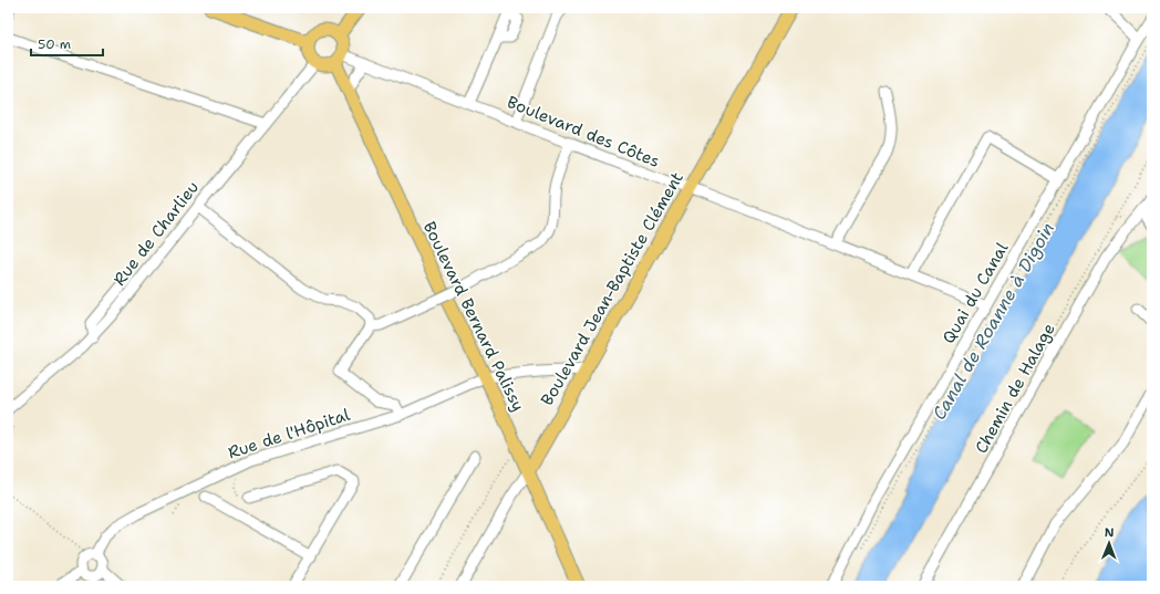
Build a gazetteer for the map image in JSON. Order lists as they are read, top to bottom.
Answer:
{
  "streets": {
    "main road": ["Boulevard Jean-Baptiste Clément", "Boulevard Bernard Palissy"],
    "street": [
      "Boulevard des Côtes",
      "Rue de Charlieu",
      "Quai du Canal",
      "Chemin de Halage",
      "Rue de l'Hôpital"
    ]
  },
  "crossings": [
    ["Boulevard des Côtes", "Rue de Charlieu"],
    ["Boulevard des Côtes", "Boulevard Jean-Baptiste Clément"],
    ["Boulevard des Côtes", "Quai du Canal"],
    ["Boulevard des Côtes", "Boulevard Bernard Palissy"],
    ["Rue de Charlieu", "Boulevard Bernard Palissy"],
    ["Boulevard Jean-Baptiste Clément", "Boulevard Bernard Palissy"],
    ["Boulevard Jean-Baptiste Clément", "Rue de l'Hôpital"],
    ["Boulevard Bernard Palissy", "Rue de l'Hôpital"]
  ],
  "water": ["Canal de Roanne à Digoin"],
  "scale_bar": "50 m",
  "north": "top"
}
